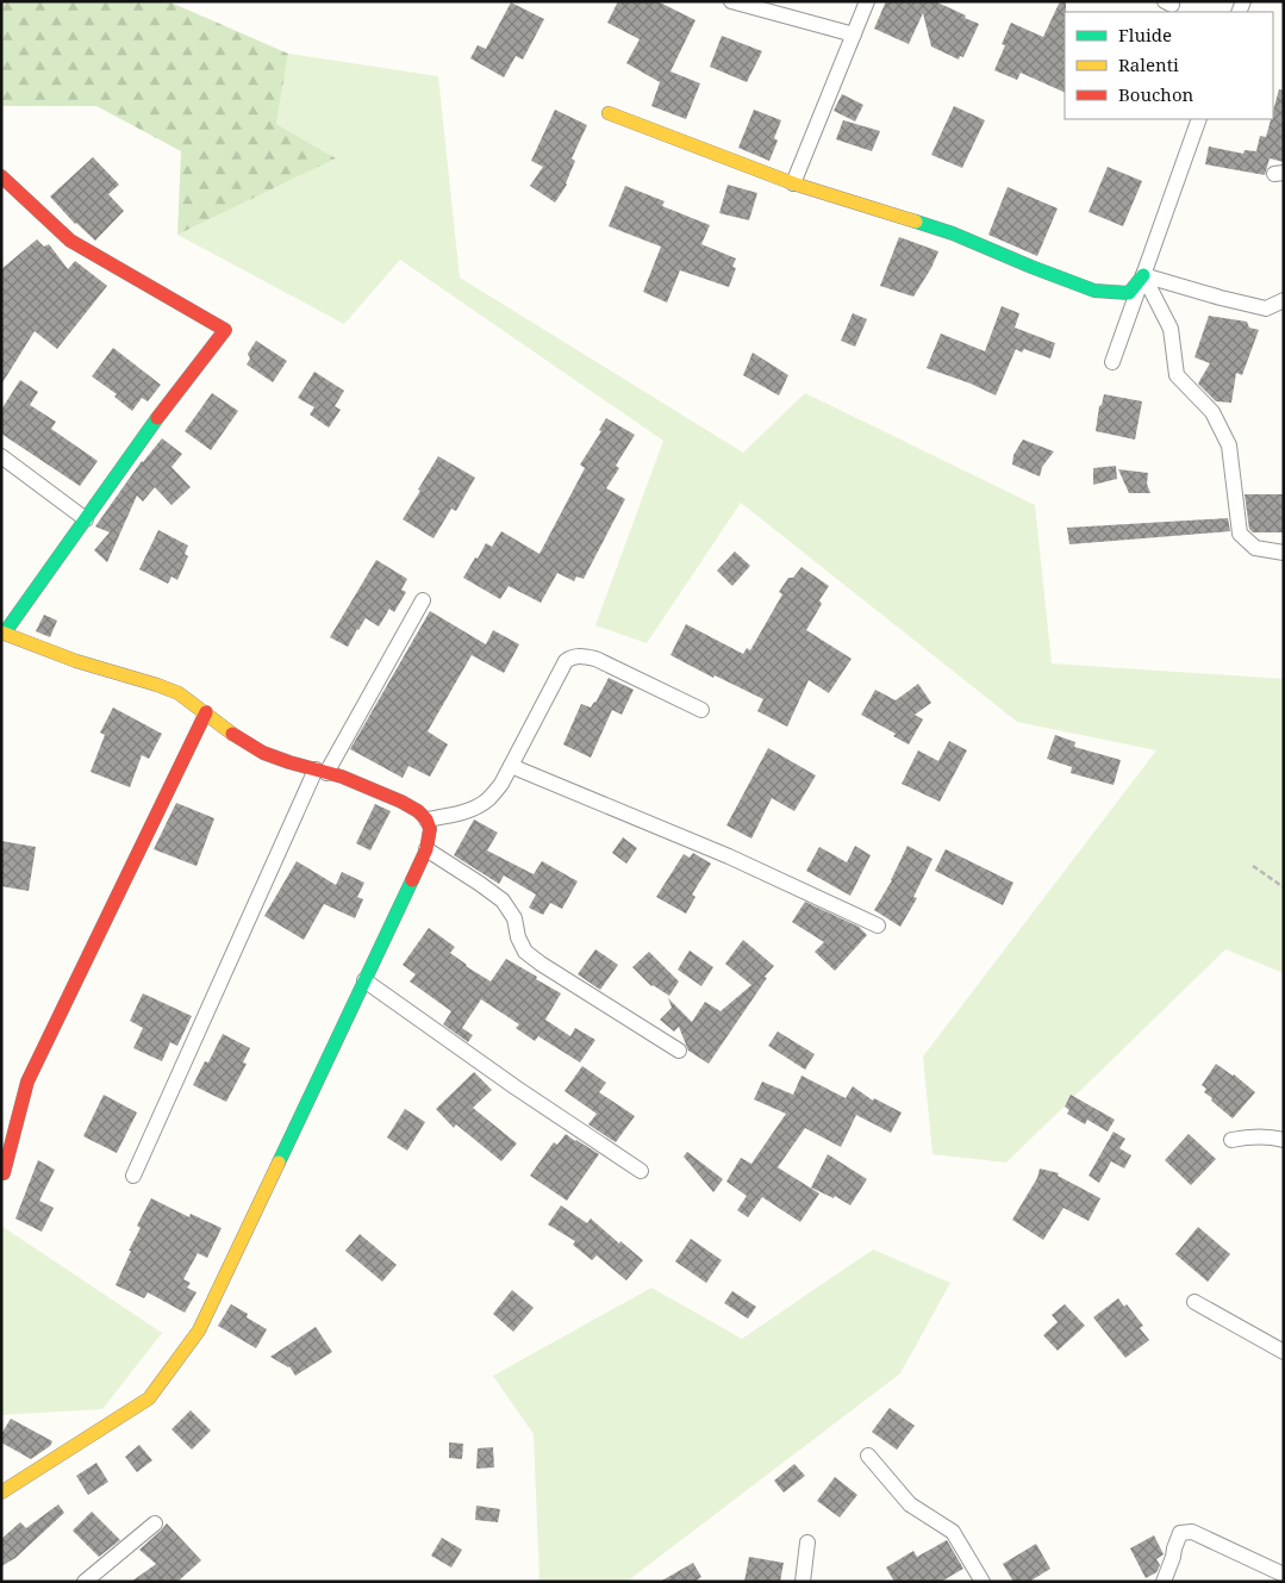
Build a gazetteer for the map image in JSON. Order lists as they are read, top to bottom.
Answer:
{
  "legend": ["Fluide", "Ralenti", "Bouchon"]
}
